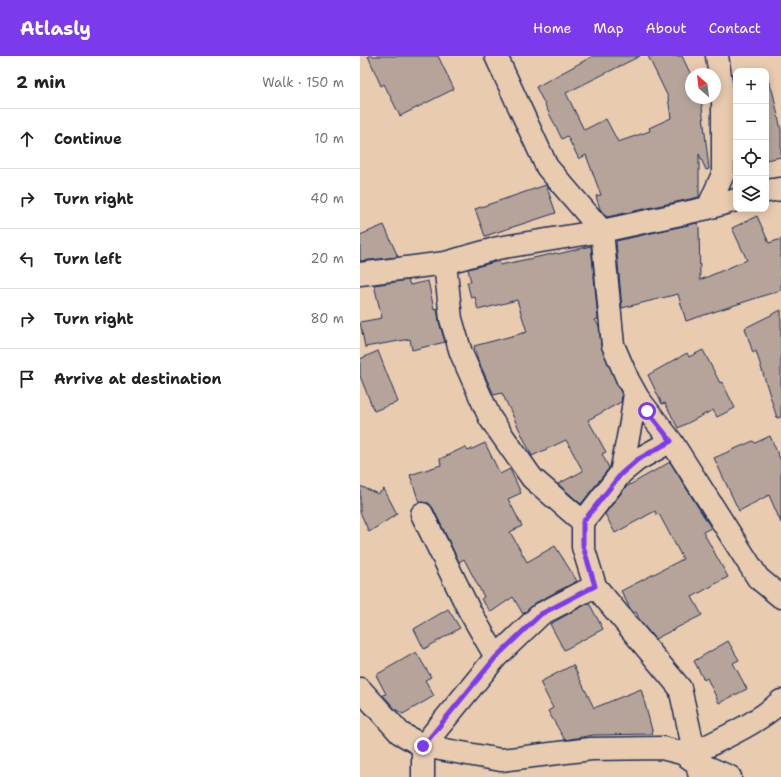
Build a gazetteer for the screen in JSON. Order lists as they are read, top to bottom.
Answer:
{
  "north": "top left",
  "page": {
    "header": "Atlasly",
    "nav": [
      "Home",
      "Map",
      "About",
      "Contact"
    ],
    "heading": ["2 min", "Walk · 150 m"],
    "map_buttons": ["+", "−"],
    "list": [
      ["Continue", "10 m"],
      ["Turn right", "40 m"],
      ["Turn left", "20 m"],
      ["Turn right", "80 m"],
      "Arrive at destination"
    ]
  }
}
